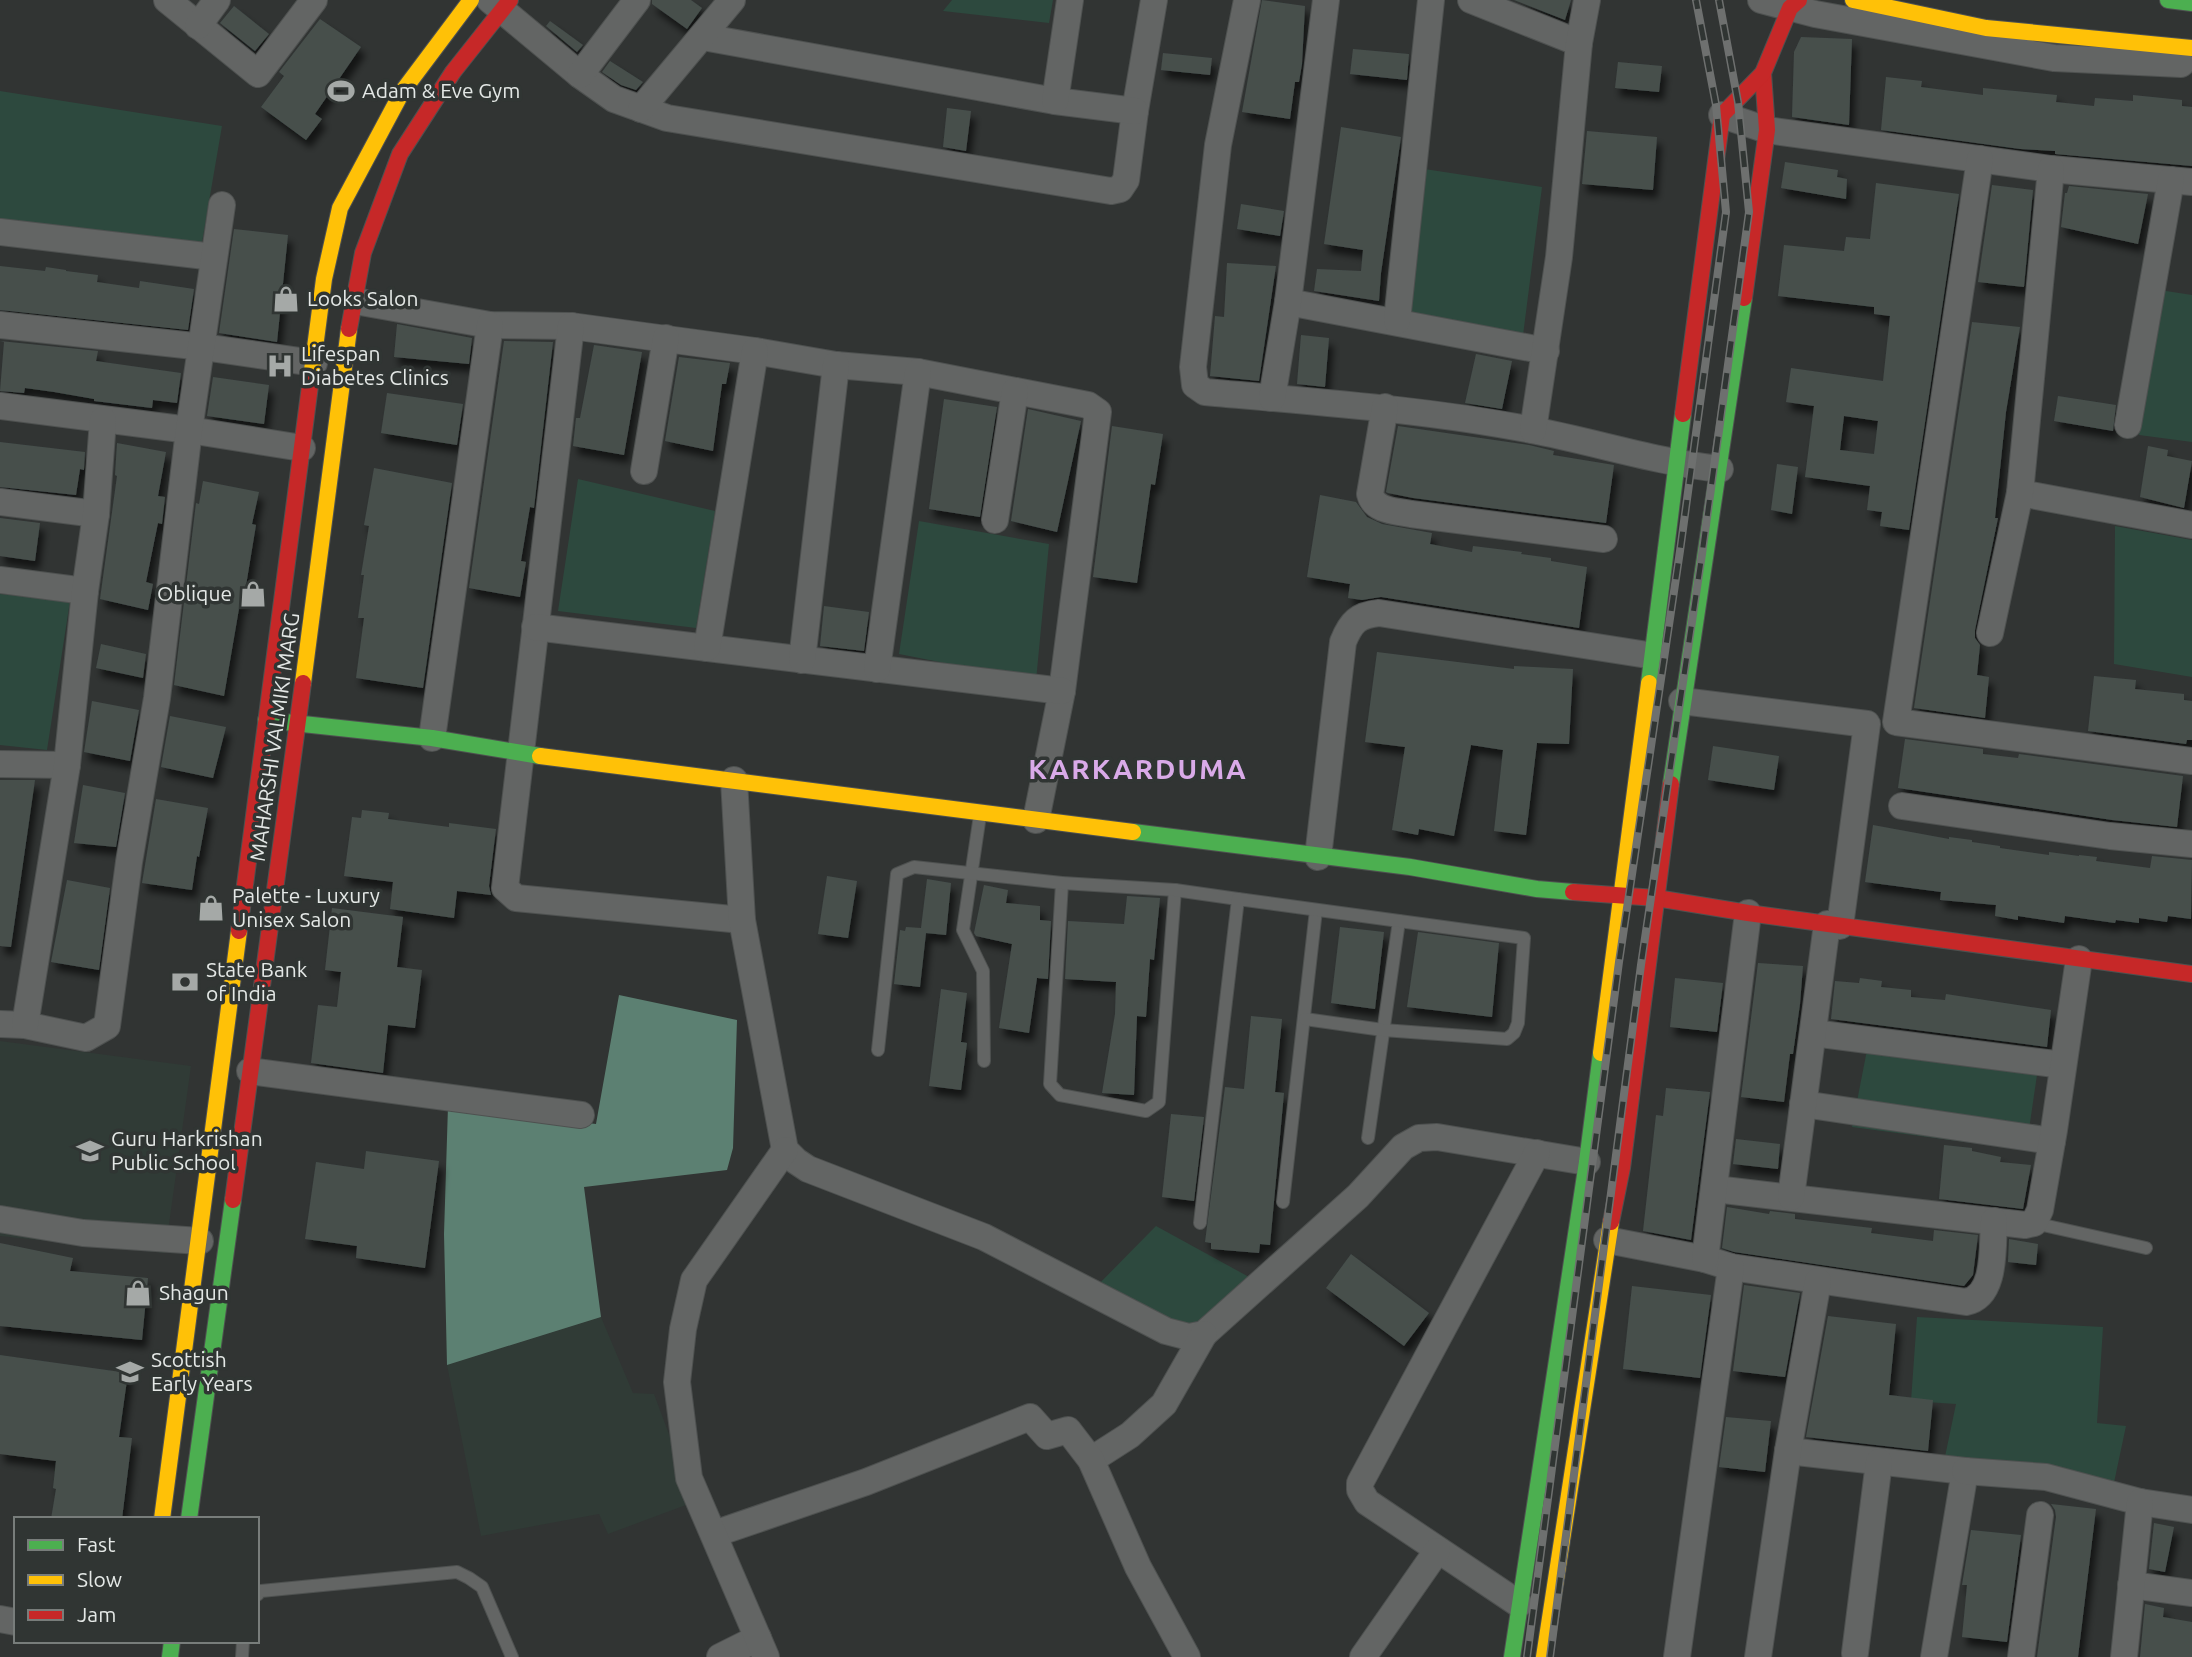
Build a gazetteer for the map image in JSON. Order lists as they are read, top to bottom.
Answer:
{
  "streets": {
    "street": ["MAHARSHI VALMIKI MARG"]
  },
  "districts": ["KARKARDUMA"],
  "places": {
    "sports": ["Adam & Eve Gym"],
    "shop": [
      "Looks Salon",
      "Oblique",
      "Palette - Luxury Unisex Salon",
      "Shagun"
    ],
    "hospital": ["Lifespan Diabetes Clinics"],
    "bank": ["State Bank of India"],
    "school or university": ["Guru Harkrishan Public School", "Scottish Early Years"]
  },
  "legend": ["Fast", "Slow", "Jam"]
}
